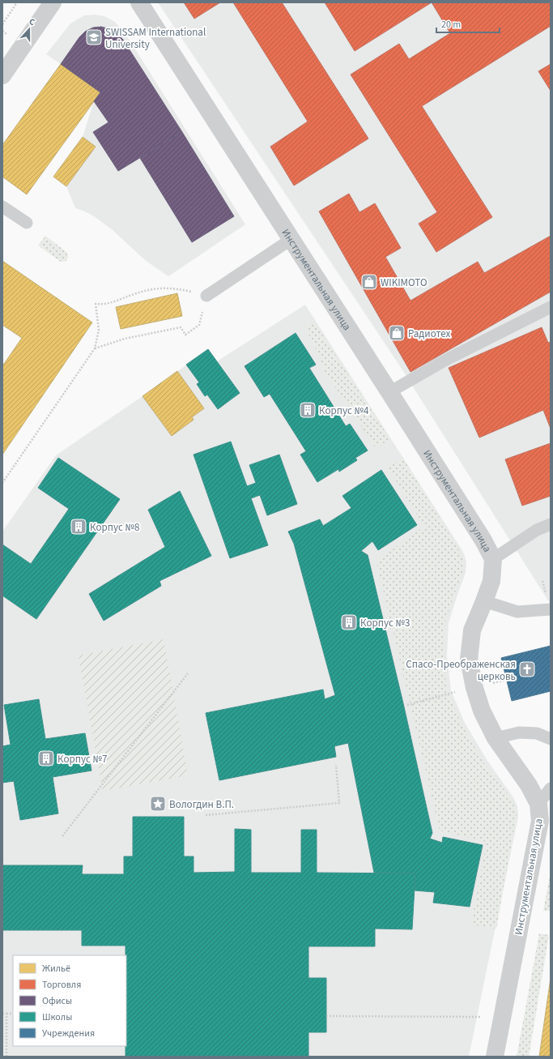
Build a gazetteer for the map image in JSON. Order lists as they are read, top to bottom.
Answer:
{
  "streets": {
    "street": ["Инструментальная улица"]
  },
  "places": {
    "school or university": ["SWISSAM International University"],
    "shop": ["WIKIMOTO", "Радиотех"],
    "building": [
      "Корпус №4",
      "Корпус №8",
      "Корпус №3",
      "Корпус №7"
    ],
    "church": ["Спасо-Преображенская церковь"],
    "place": ["Вологдин В.П."]
  },
  "legend": [
    "Жильё",
    "Торговля",
    "Офисы",
    "Школы",
    "Учреждения"
  ],
  "scale_bar": "20 m",
  "north": "top"
}
